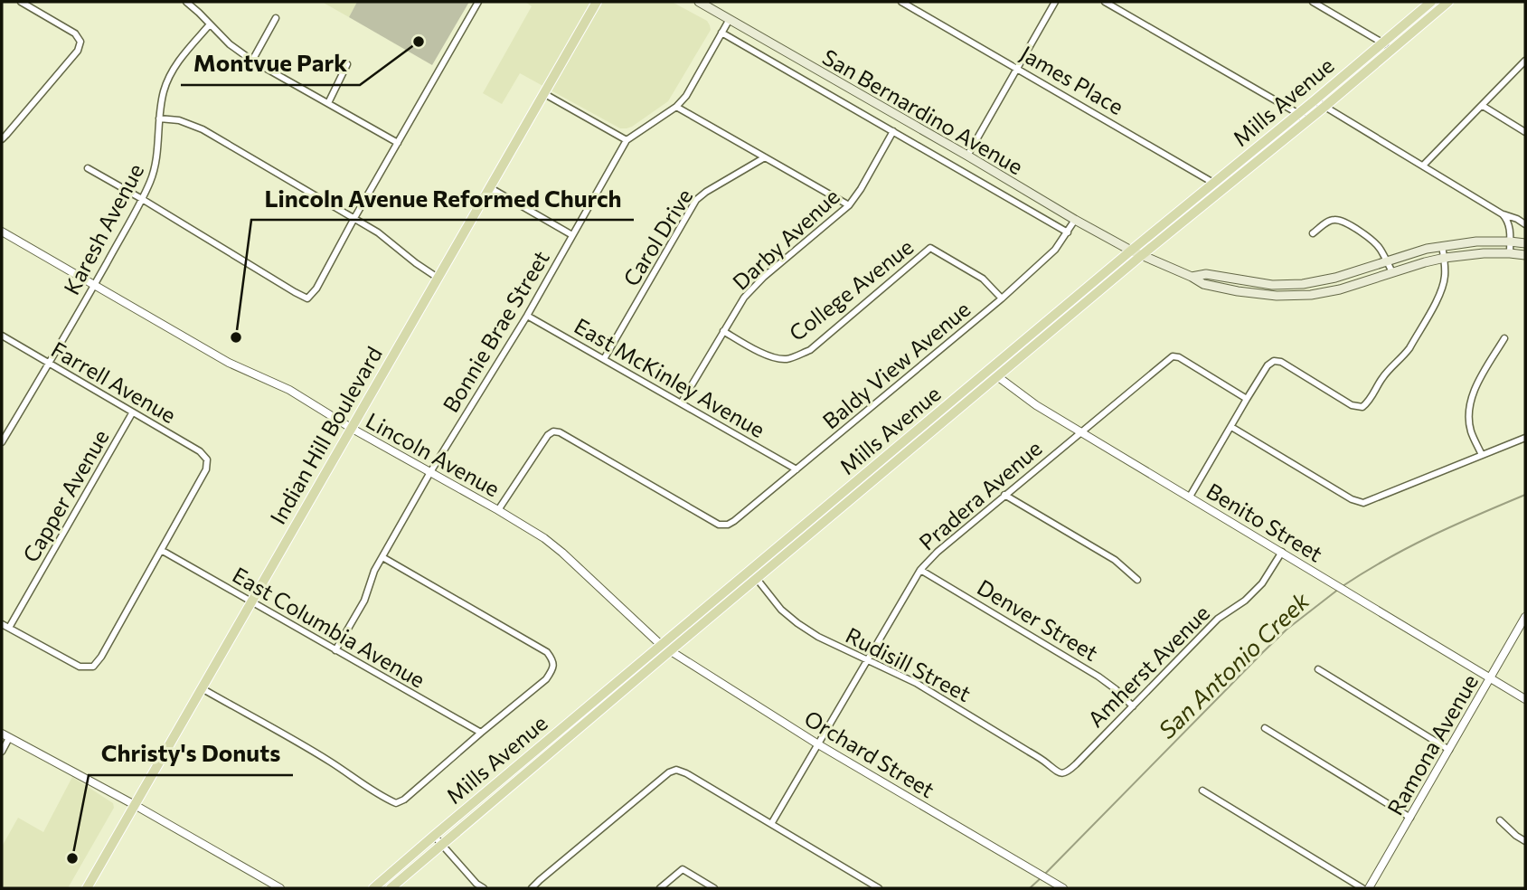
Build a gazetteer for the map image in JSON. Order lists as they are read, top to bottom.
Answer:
{
  "streets": {
    "main road": ["Mills Avenue", "San Bernardino Avenue", "Indian Hill Boulevard"],
    "street": [
      "James Place",
      "Karesh Avenue",
      "Carol Drive",
      "Darby Avenue",
      "College Avenue",
      "Bonnie Brae Street",
      "Baldy View Avenue",
      "East McKinley Avenue",
      "Farrell Avenue",
      "Lincoln Avenue",
      "Pradera Avenue",
      "Capper Avenue",
      "Benito Street",
      "Denver Street",
      "East Columbia Avenue",
      "Rudisill Street",
      "Amherst Avenue",
      "Ramona Avenue",
      "Orchard Street"
    ]
  },
  "crossings": [
    ["James Place", "Mills Avenue"],
    ["Mills Avenue", "San Bernardino Avenue"],
    ["Mills Avenue", "Lincoln Avenue"],
    ["Mills Avenue", "Benito Street"],
    ["Mills Avenue", "Rudisill Street"],
    ["Mills Avenue", "Orchard Street"],
    ["San Bernardino Avenue", "Bonnie Brae Street"],
    ["San Bernardino Avenue", "Baldy View Avenue"],
    ["Karesh Avenue", "Farrell Avenue"],
    ["Karesh Avenue", "Lincoln Avenue"],
    ["Carol Drive", "East McKinley Avenue"],
    ["Darby Avenue", "College Avenue"],
    ["Darby Avenue", "East McKinley Avenue"],
    ["College Avenue", "Baldy View Avenue"],
    ["Bonnie Brae Street", "East McKinley Avenue"],
    ["Bonnie Brae Street", "Lincoln Avenue"],
    ["Bonnie Brae Street", "East Columbia Avenue"],
    ["Baldy View Avenue", "East McKinley Avenue"],
    ["Baldy View Avenue", "Lincoln Avenue"],
    ["Farrell Avenue", "Capper Avenue"],
    ["Farrell Avenue", "East Columbia Avenue"],
    ["Indian Hill Boulevard", "Lincoln Avenue"],
    ["Indian Hill Boulevard", "East Columbia Avenue"],
    ["Lincoln Avenue", "Orchard Street"],
    ["Pradera Avenue", "Benito Street"],
    ["Pradera Avenue", "Denver Street"],
    ["Pradera Avenue", "Rudisill Street"],
    ["Pradera Avenue", "Orchard Street"],
    ["Benito Street", "Amherst Avenue"],
    ["Benito Street", "Ramona Avenue"],
    ["Denver Street", "Amherst Avenue"],
    ["Rudisill Street", "Amherst Avenue"]
  ],
  "water": ["San Antonio Creek"],
  "places": ["Montvue Park", "Lincoln Avenue Reformed Church", "Christy's Donuts"]
}
